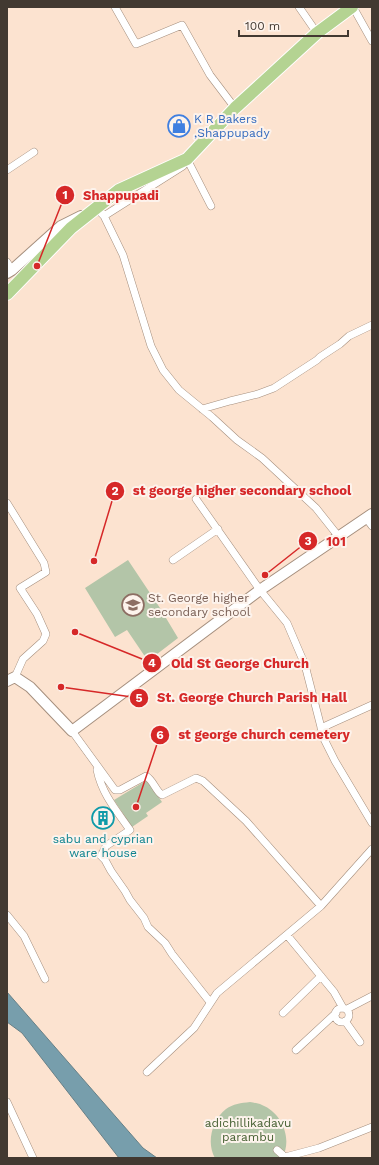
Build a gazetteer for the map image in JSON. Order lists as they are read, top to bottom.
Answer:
{
  "parks": ["adichillikadavu parambu"],
  "places": {
    "shop": ["K R Bakers ,Shappupady"],
    "other": [
      "Shappupadi",
      "st george higher secondary school",
      "101",
      "Old St George Church",
      "St. George Church Parish Hall",
      "st george church cemetery"
    ],
    "school or university": ["St. George higher secondary school"],
    "building": ["sabu and cyprian ware house"]
  },
  "scale_bar": "100 m"
}
